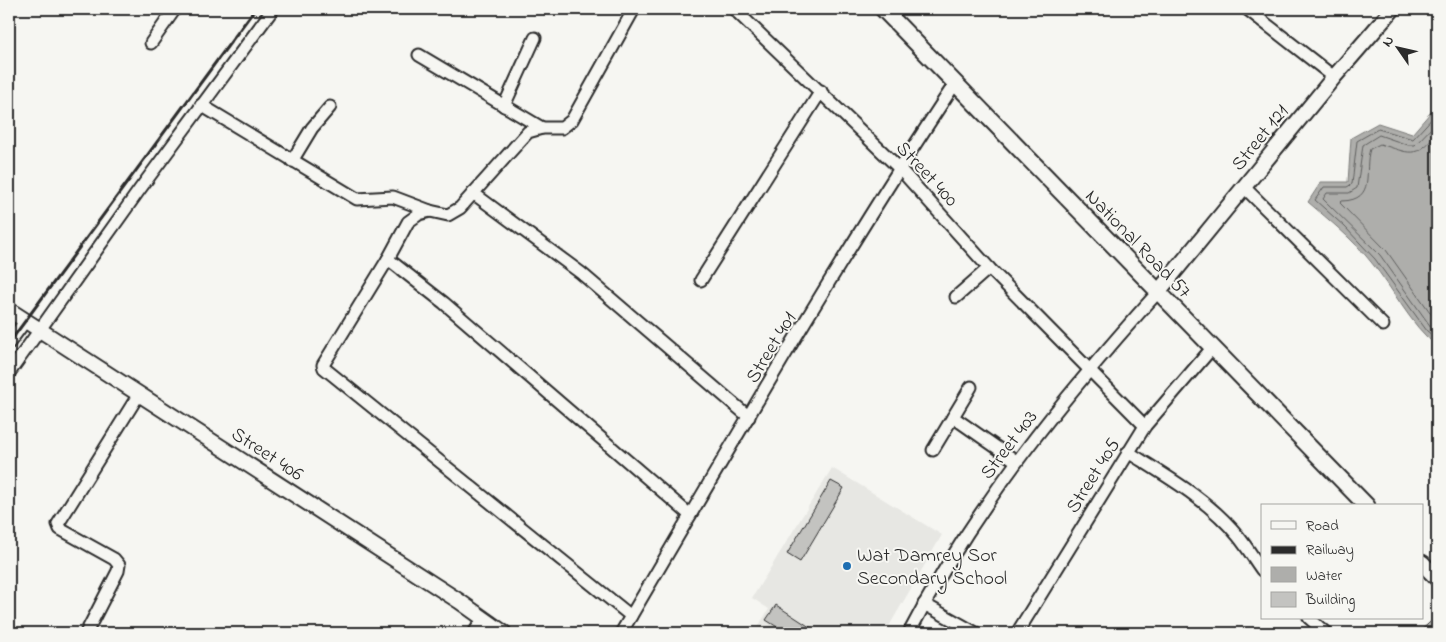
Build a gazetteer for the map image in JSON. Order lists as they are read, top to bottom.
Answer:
{
  "streets": {
    "main road": ["National Road 57"],
    "street": [
      "Street 121",
      "Street 400",
      "Street 401",
      "Street 403",
      "Street 406",
      "Street 405"
    ]
  },
  "crossings": [
    ["Street 121", "National Road 57"],
    ["Street 121", "Street 403"],
    ["Street 400", "Street 401"],
    ["Street 400", "Street 403"],
    ["Street 400", "Street 405"],
    ["National Road 57", "Street 401"],
    ["National Road 57", "Street 403"],
    ["National Road 57", "Street 405"]
  ],
  "places": ["Wat Damrey Sor Secondary School"],
  "legend": [
    "Road",
    "Railway",
    "Water",
    "Building"
  ],
  "north": "top left"
}
